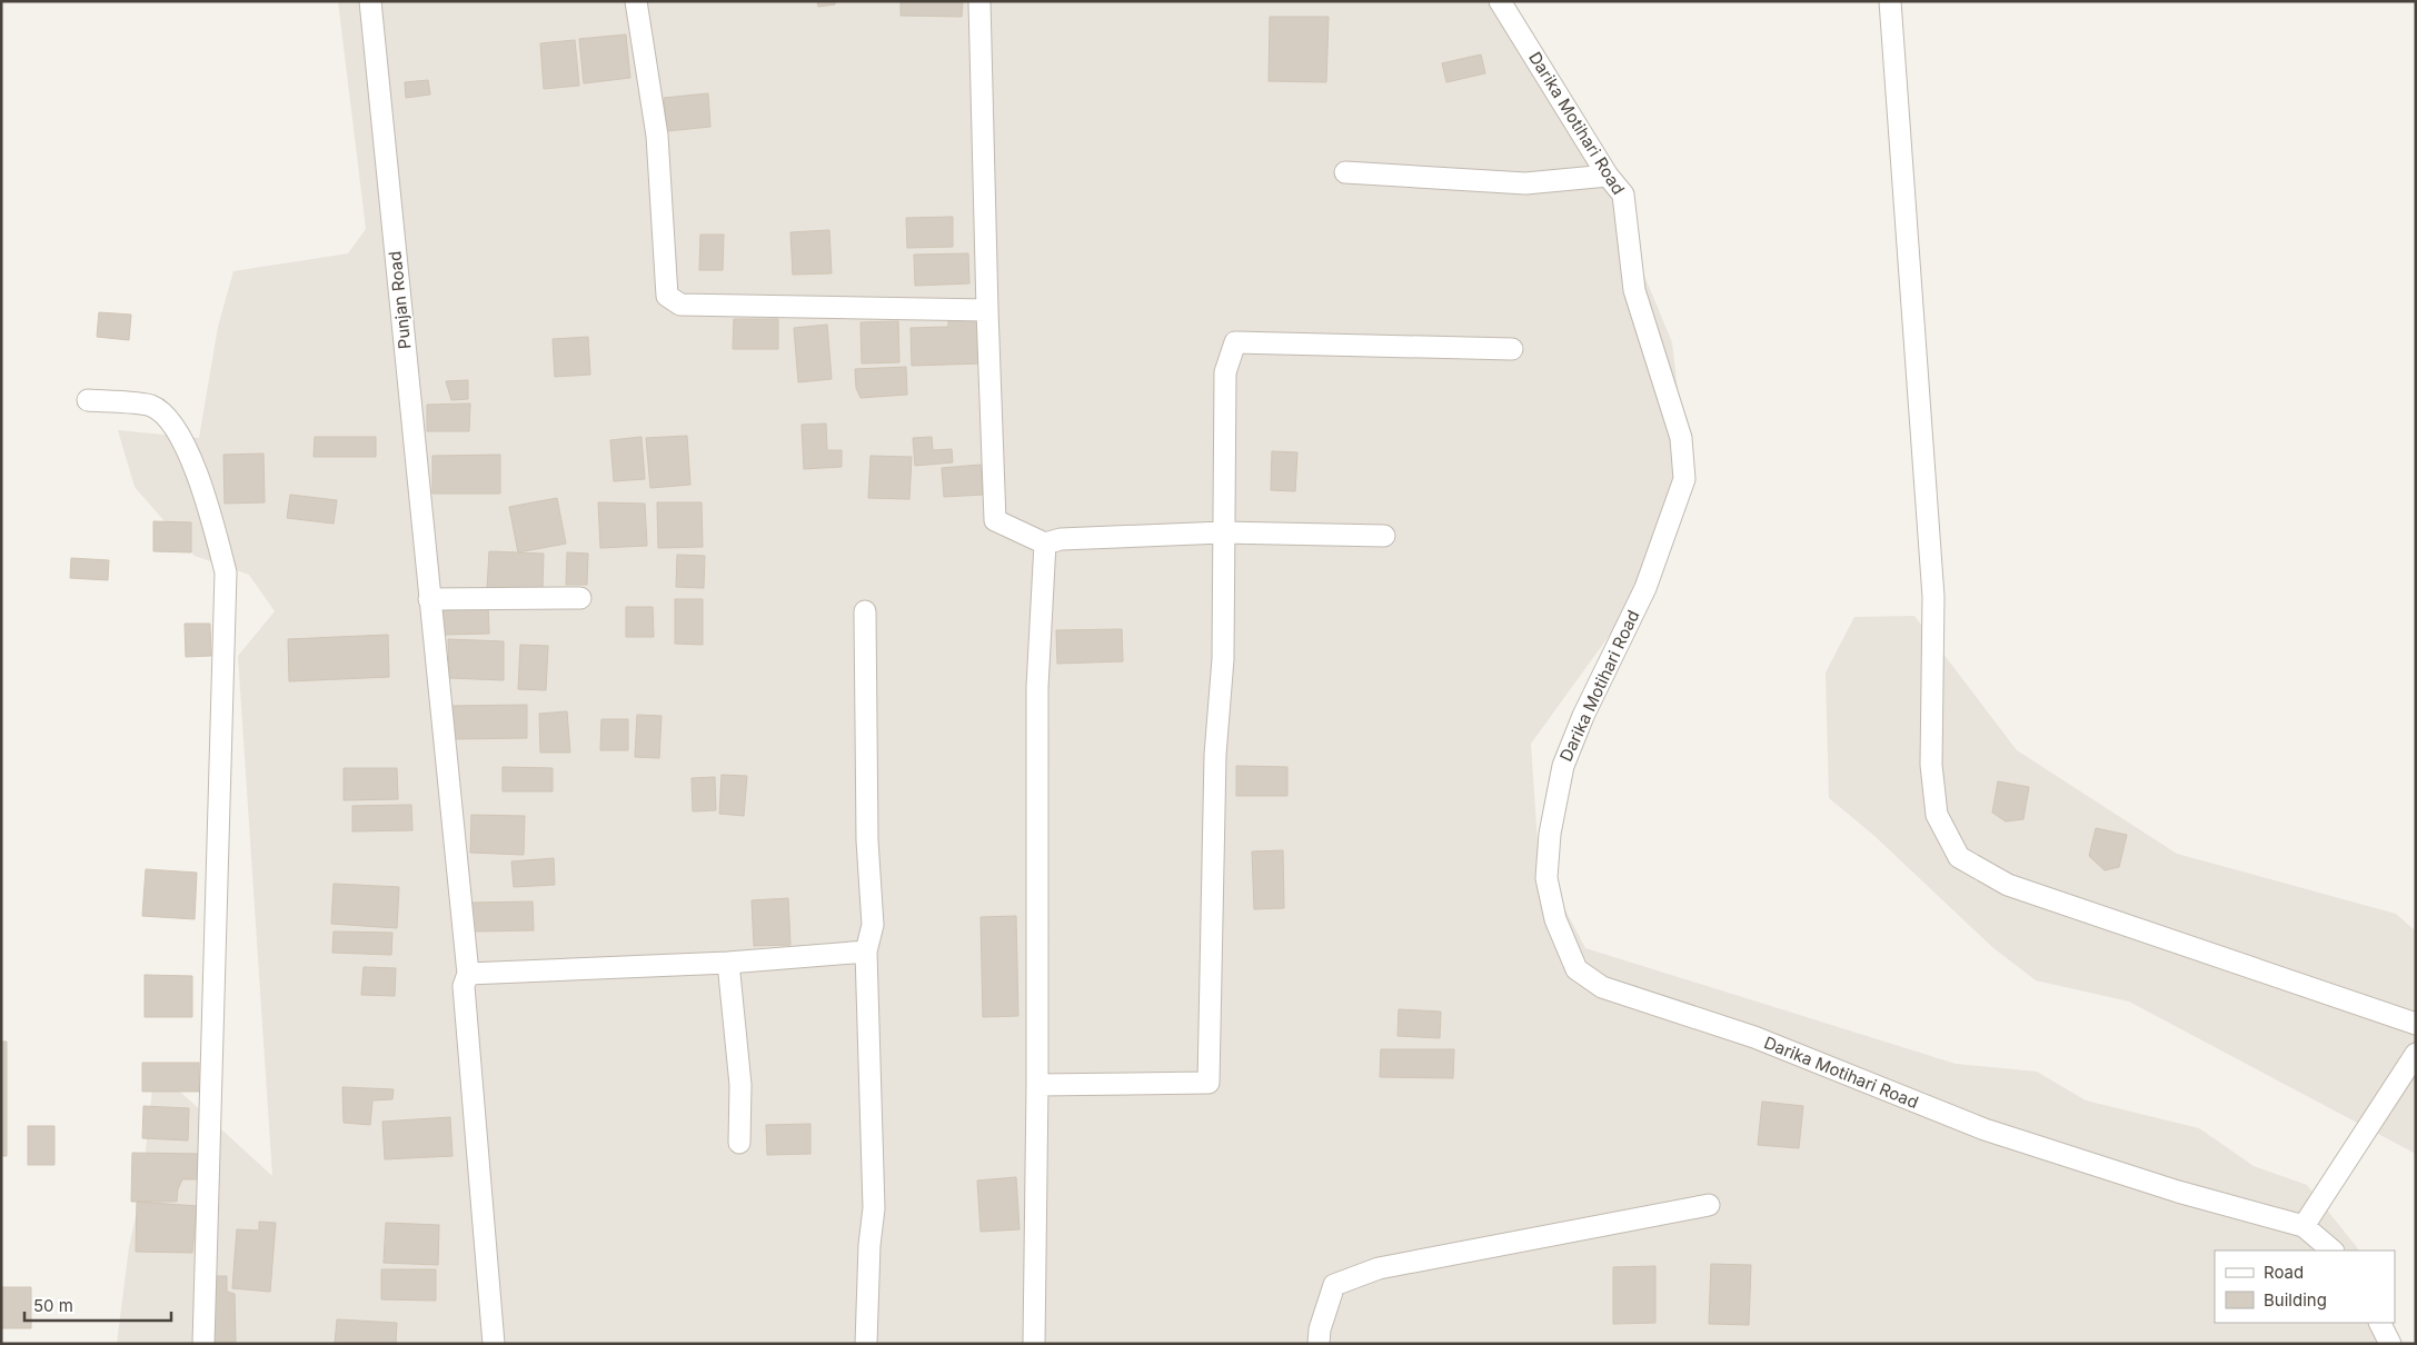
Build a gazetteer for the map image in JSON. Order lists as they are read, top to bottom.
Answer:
{
  "streets": {
    "street": ["Darika Motihari Road", "Punjan Road"]
  },
  "legend": ["Road", "Building"],
  "scale_bar": "50 m"
}
